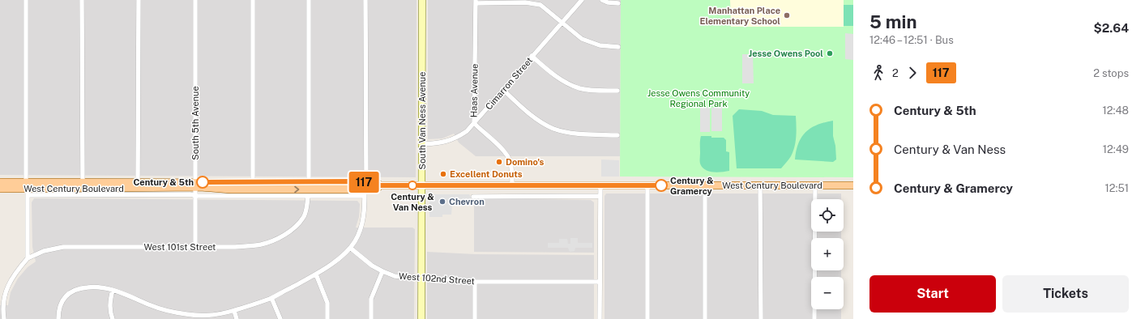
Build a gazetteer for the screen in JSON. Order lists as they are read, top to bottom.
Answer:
{
  "streets": {
    "main road": ["West Century Boulevard"],
    "street": [
      "Cimarron Street",
      "Haas Avenue",
      "South Van Ness Avenue",
      "South 5th Avenue",
      "West 101st Street",
      "West 102nd Street"
    ]
  },
  "crossings": [
    ["Cimarron Street", "Haas Avenue"],
    ["Cimarron Street", "South Van Ness Avenue"],
    ["Haas Avenue", "West Century Boulevard"],
    ["South Van Ness Avenue", "West Century Boulevard"],
    ["South Van Ness Avenue", "West 102nd Street"],
    ["South 5th Avenue", "West Century Boulevard"],
    ["South 5th Avenue", "West 101st Street"],
    ["West Century Boulevard", "West 101st Street"]
  ],
  "parks": ["Jesse Owens Community Regional Park"],
  "places": [
    "Manhattan Place Elementary School",
    "Jesse Owens Pool",
    "Domino's",
    "Excellent Donuts",
    "Century & 5th",
    "Century & Van Ness",
    "Century & Gramercy",
    "Chevron"
  ],
  "lines": ["bus line 117"],
  "page": {
    "on_map": "117",
    "heading": ["5 min", "12:46 – 12:51 · Bus", "$2.64"],
    "legs": ["2", "117", "2 stops"],
    "list": [
      {
        "name": "Century & 5th",
        "value": "12:48"
      },
      {
        "name": "Century & Van Ness",
        "value": "12:49"
      },
      {
        "name": "Century & Gramercy",
        "value": "12:51"
      }
    ],
    "map_buttons": ["+", "−"],
    "buttons": ["Start", "Tickets"]
  }
}
